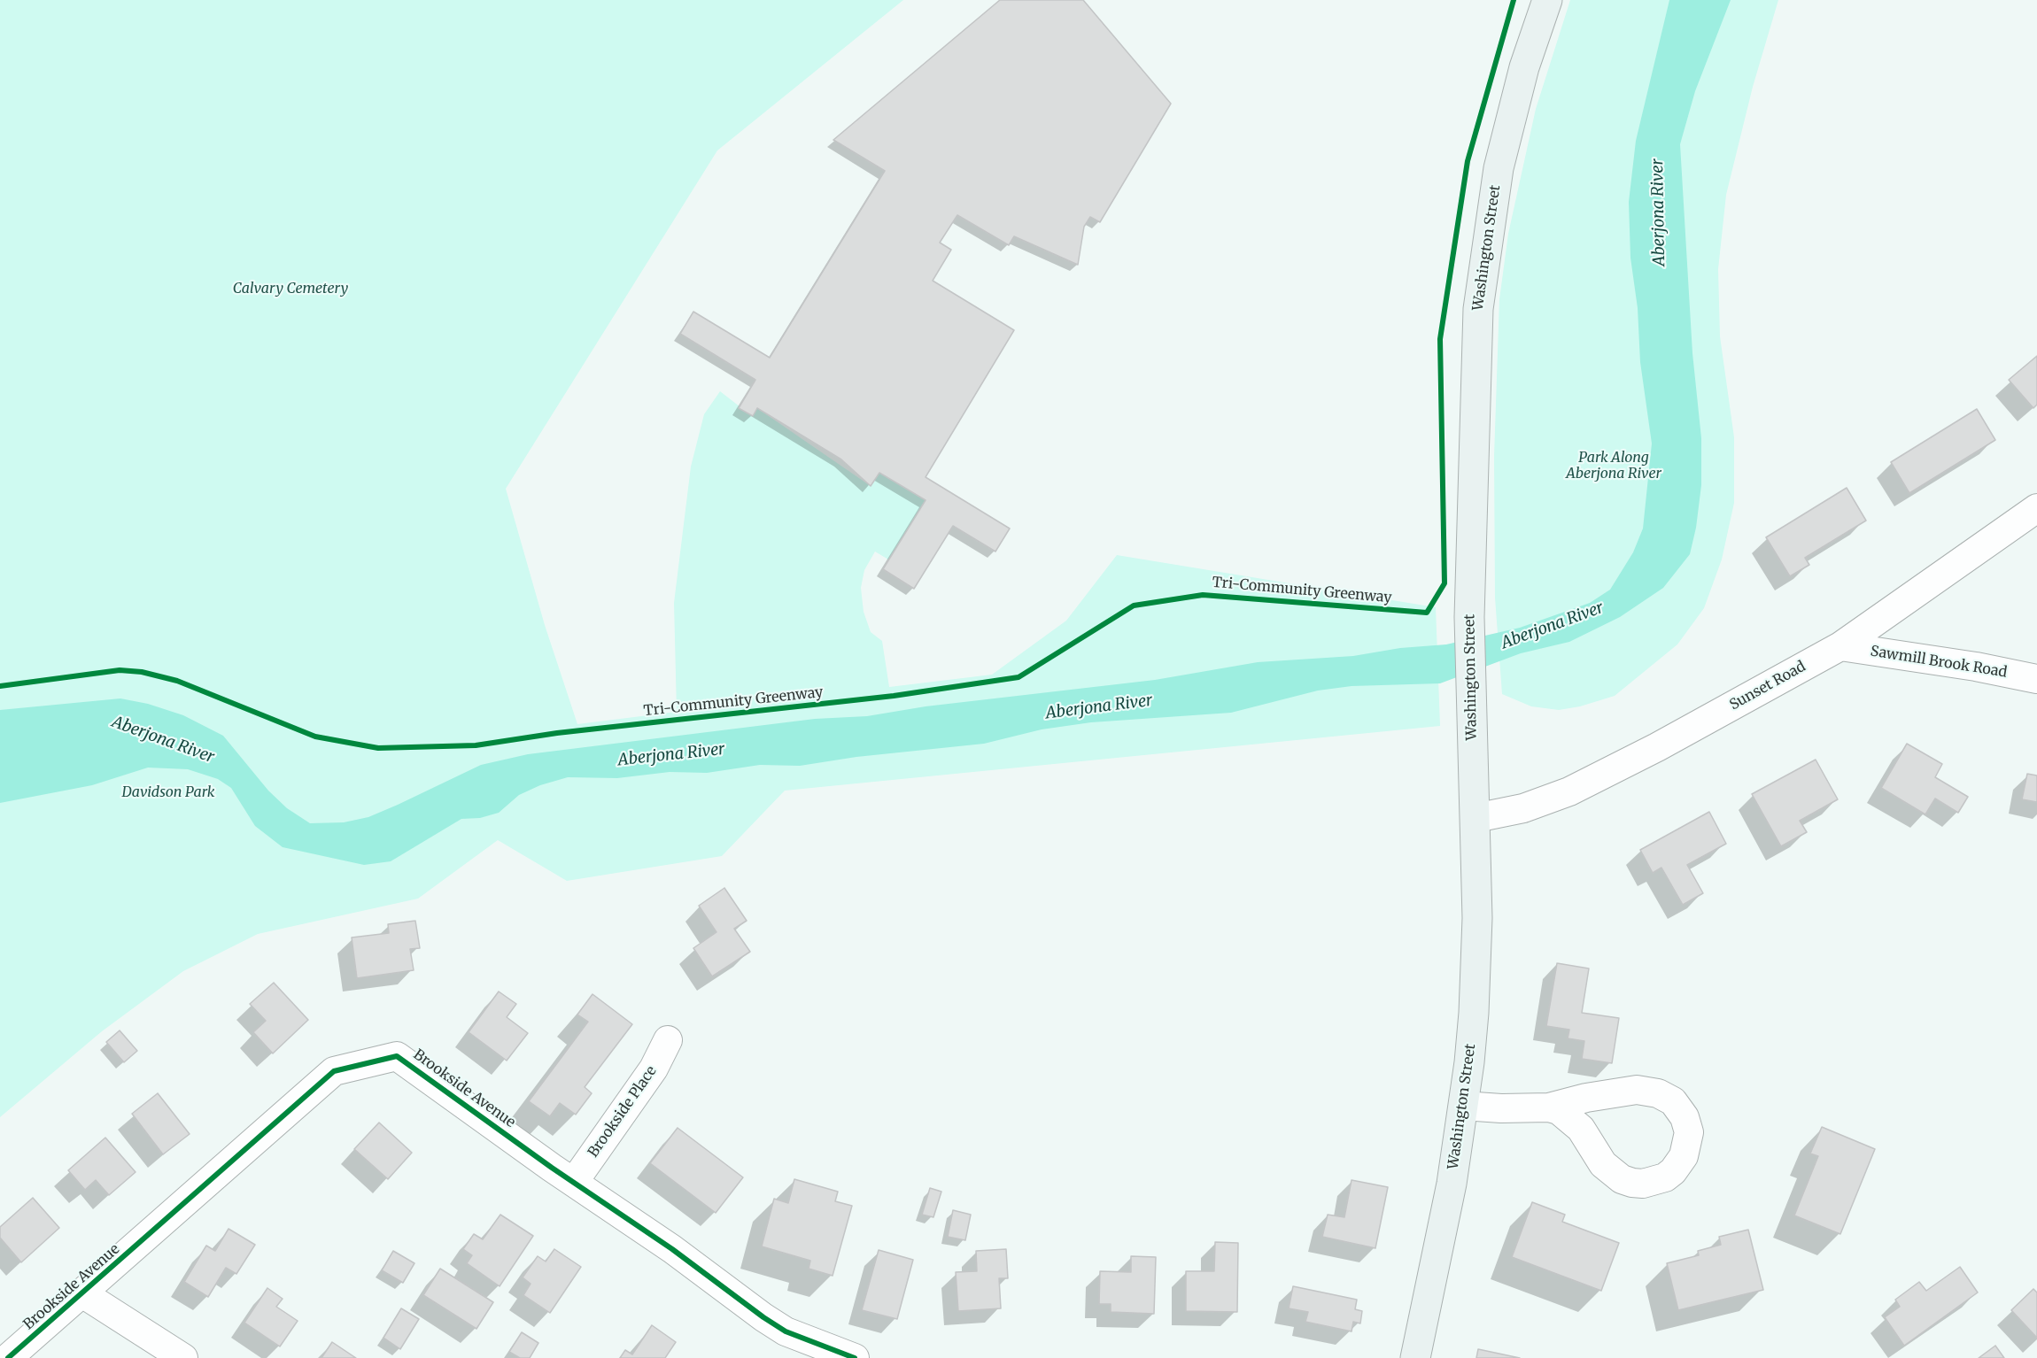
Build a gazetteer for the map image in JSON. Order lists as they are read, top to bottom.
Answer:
{
  "streets": {
    "main road": ["Washington Street"],
    "street": [
      "Sawmill Brook Road",
      "Sunset Road",
      "Brookside Avenue",
      "Brookside Place"
    ],
    "cycle path": ["Tri-Community Greenway"]
  },
  "crossings": [
    ["Washington Street", "Sunset Road"],
    ["Sawmill Brook Road", "Sunset Road"],
    ["Brookside Avenue", "Brookside Place"]
  ],
  "water": ["Aberjona River"],
  "parks": ["Calvary Cemetery", "Park Along Aberjona River", "Davidson Park"]
}
